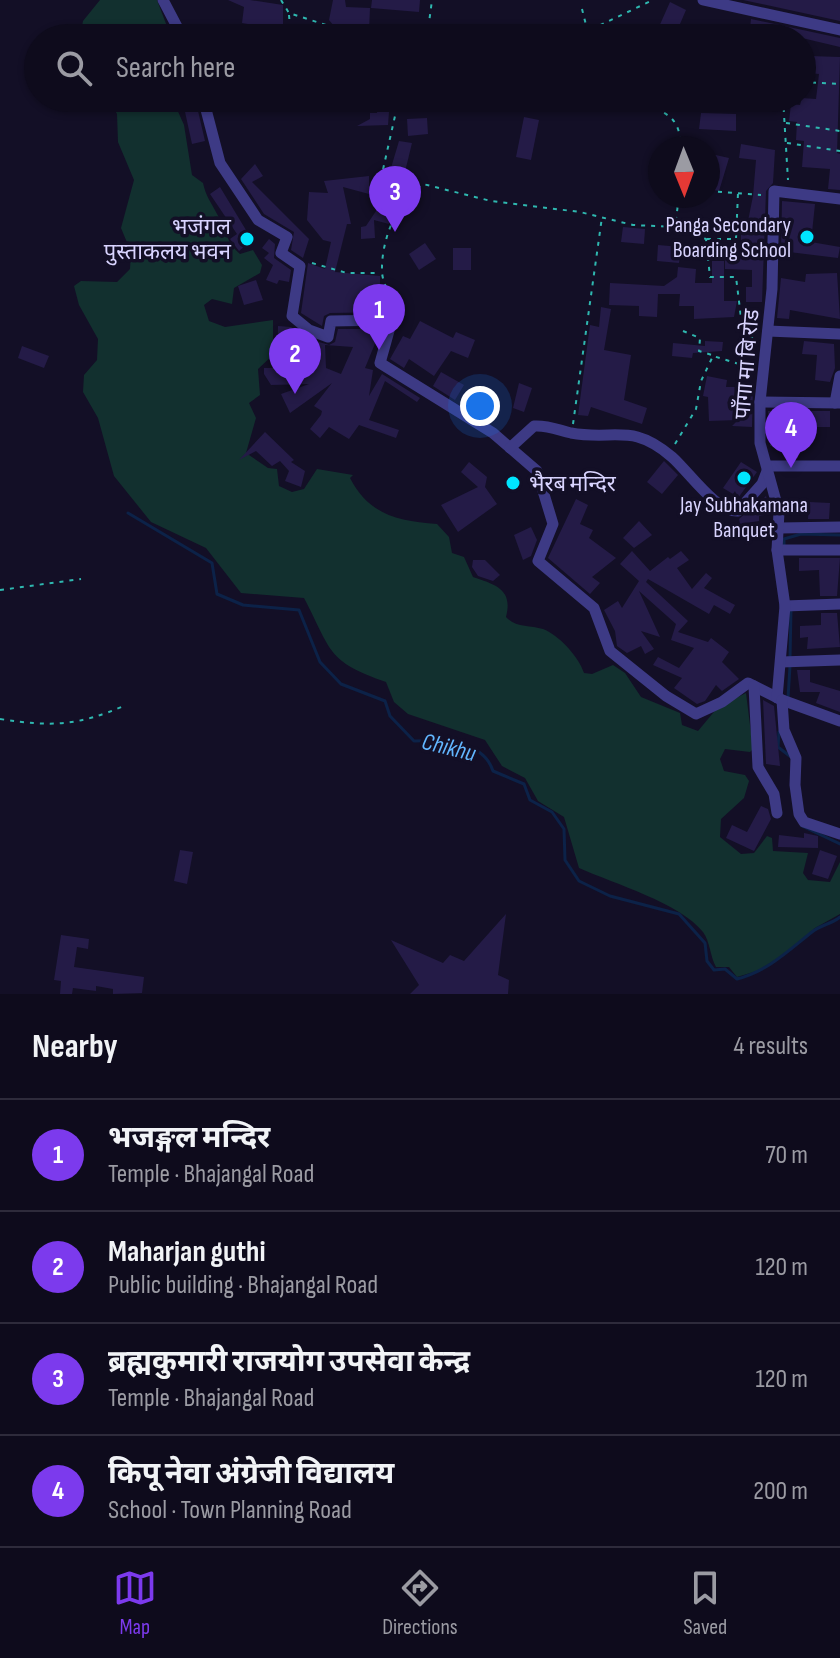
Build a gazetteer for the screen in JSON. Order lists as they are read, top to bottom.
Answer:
{
  "streets": {
    "street": ["पाँगा मा बि रोड"]
  },
  "water": ["Chikhu"],
  "places": [
    "Panga Secondary Boarding School",
    "भजंगल पुस्ताकलय भवन",
    "Jay Subhakamana Banquet",
    "भैरब मन्दिर"
  ],
  "north": "bottom",
  "page": {
    "search": "Search here",
    "pins": [
      "3",
      "1",
      "2",
      "4"
    ],
    "heading": ["Nearby", "4 results"],
    "list": [
      {
        "mark": "1",
        "name": "भजङ्गल मन्दिर",
        "note": "Temple · Bhajangal Road",
        "value": "70 m"
      },
      {
        "mark": "2",
        "name": "Maharjan guthi",
        "note": "Public building · Bhajangal Road",
        "value": "120 m"
      },
      {
        "mark": "3",
        "name": "ब्रह्मकुमारी राजयोग उपसेवा केन्द्र",
        "note": "Temple · Bhajangal Road",
        "value": "120 m"
      },
      {
        "mark": "4",
        "name": "किपू नेवा अंग्रेजी विद्यालय",
        "note": "School · Town Planning Road",
        "value": "200 m"
      }
    ],
    "nav": ["Map", "Directions", "Saved"]
  }
}
